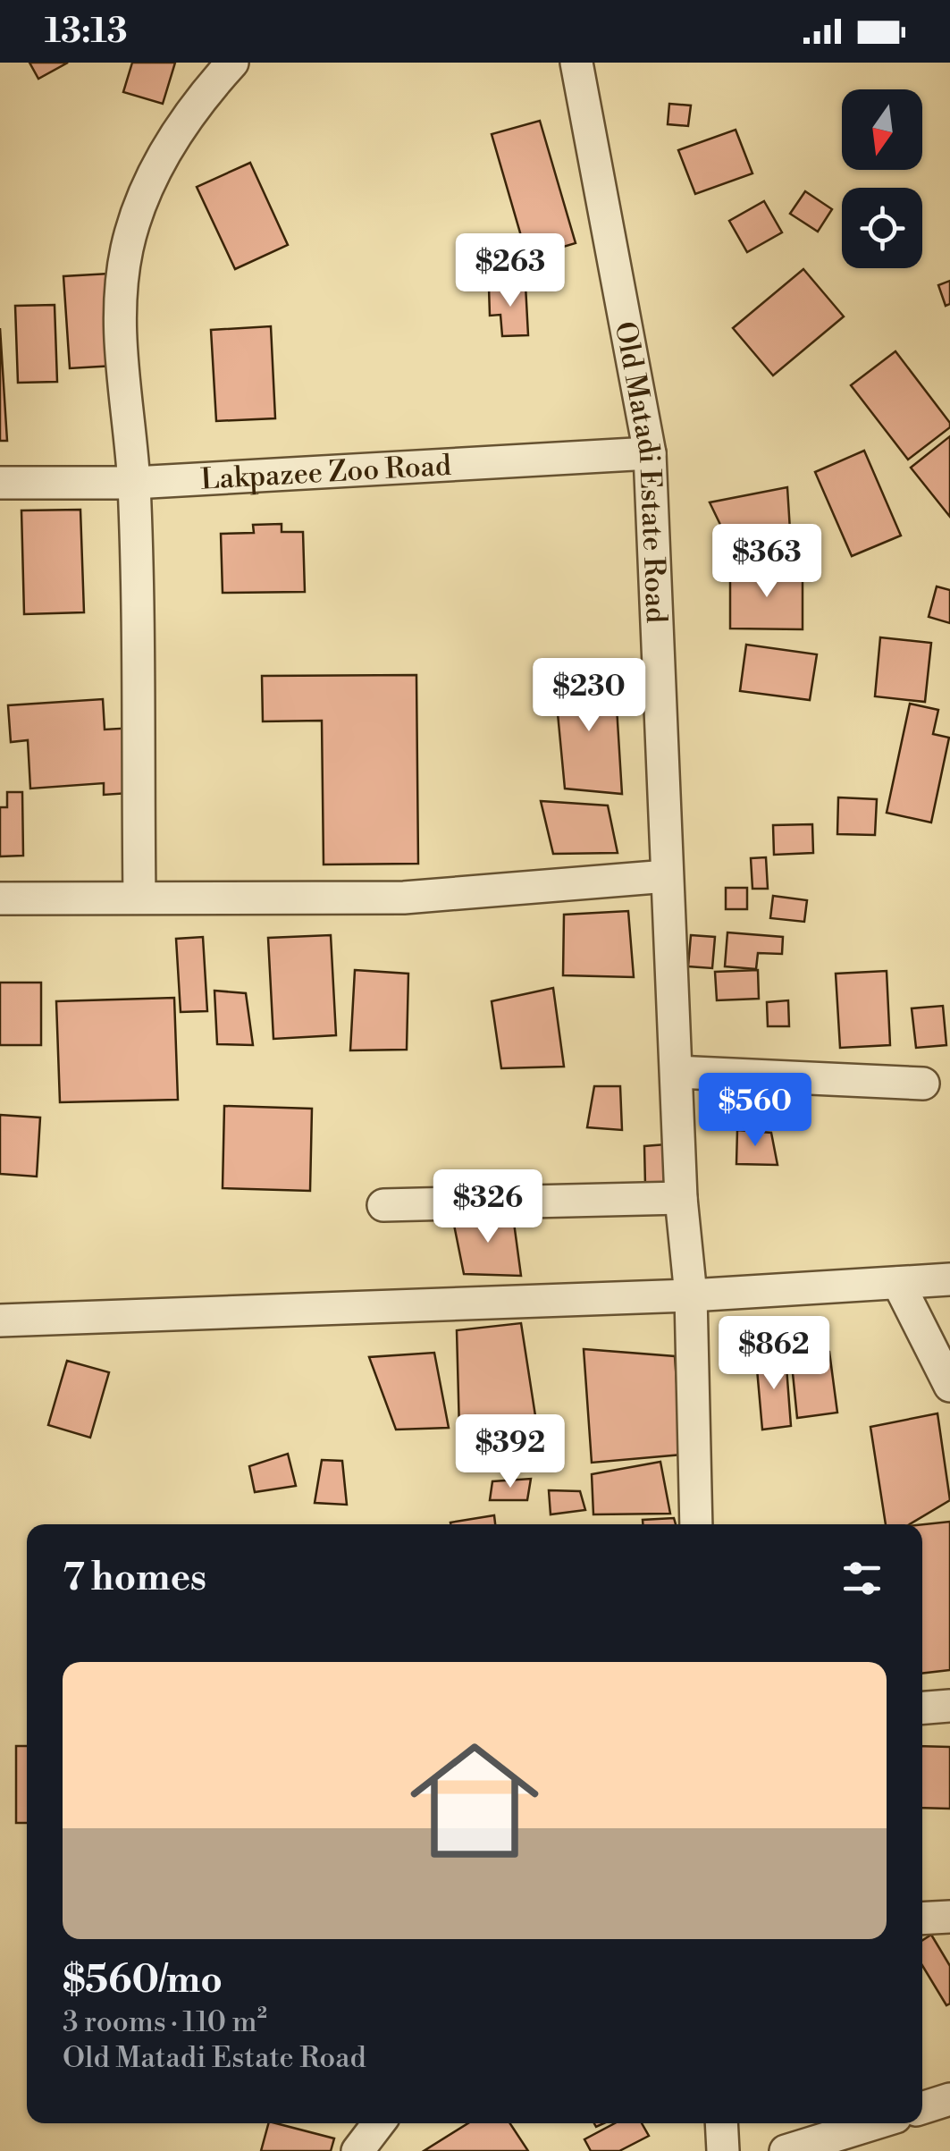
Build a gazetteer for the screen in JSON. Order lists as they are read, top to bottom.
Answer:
{
  "streets": {
    "street": ["Lakpazee Zoo Road", "Old Matadi Estate Road"]
  },
  "crossings": [
    ["Lakpazee Zoo Road", "Old Matadi Estate Road"]
  ],
  "north": "bottom",
  "page": {
    "status": "13:13",
    "price": [
      "$263",
      "$363",
      "$230",
      "$560",
      "$326",
      "$862",
      "$392"
    ],
    "heading": "7 homes",
    "list": [
      {
        "name": "$560/mo",
        "note": "3 rooms · 110 m² · Old Matadi Estate Road"
      }
    ]
  }
}
